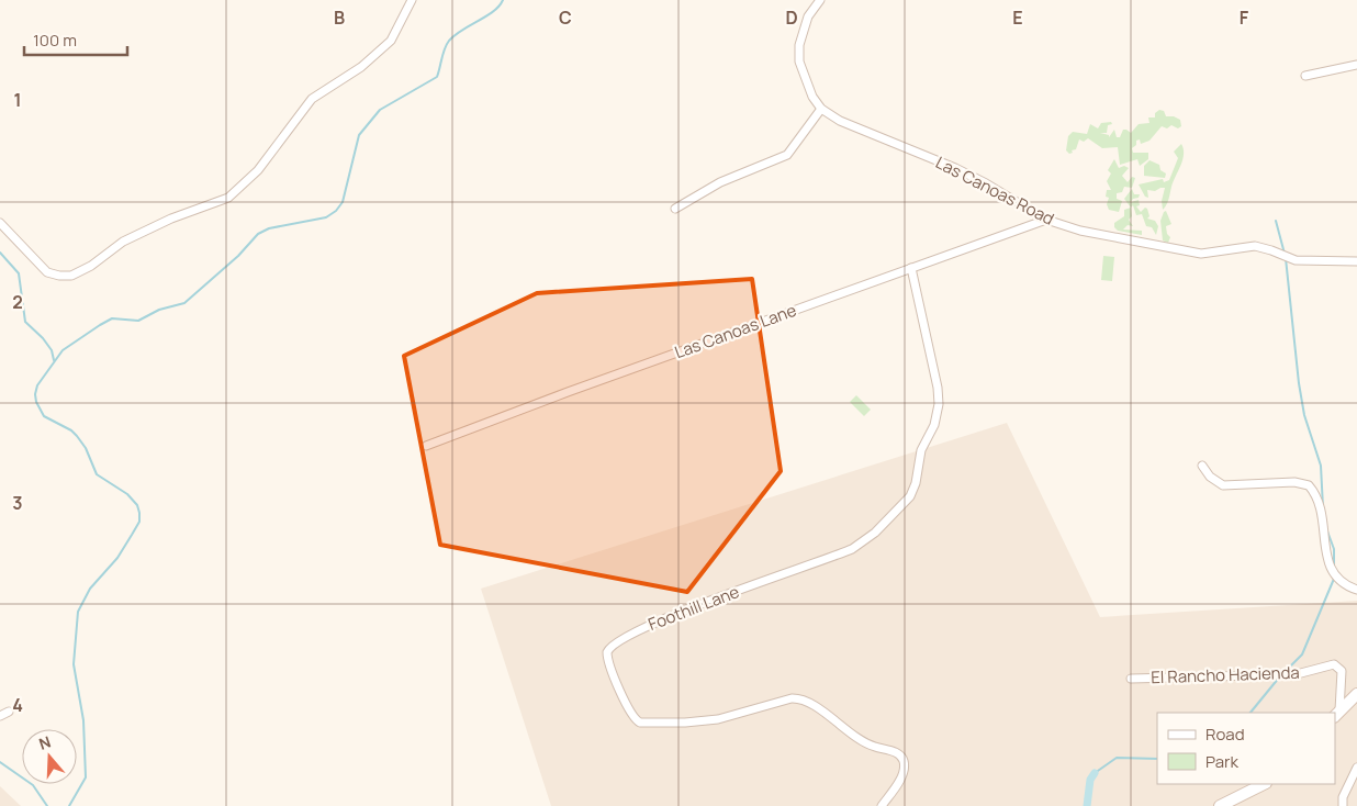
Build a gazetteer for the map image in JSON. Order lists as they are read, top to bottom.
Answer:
{
  "streets": {
    "street": [
      "Las Canoas Road",
      "Las Canoas Lane",
      "Foothill Lane",
      "El Rancho Hacienda"
    ]
  },
  "crossings": [
    ["Las Canoas Road", "Las Canoas Lane"],
    ["Las Canoas Lane", "Foothill Lane"]
  ],
  "legend": ["Road", "Park"],
  "scale_bar": "100 m",
  "north": "top",
  "grid": {
    "columns": [
      "B",
      "C",
      "D",
      "E",
      "F"
    ],
    "rows": [
      "1",
      "2",
      "3",
      "4"
    ]
  }
}
